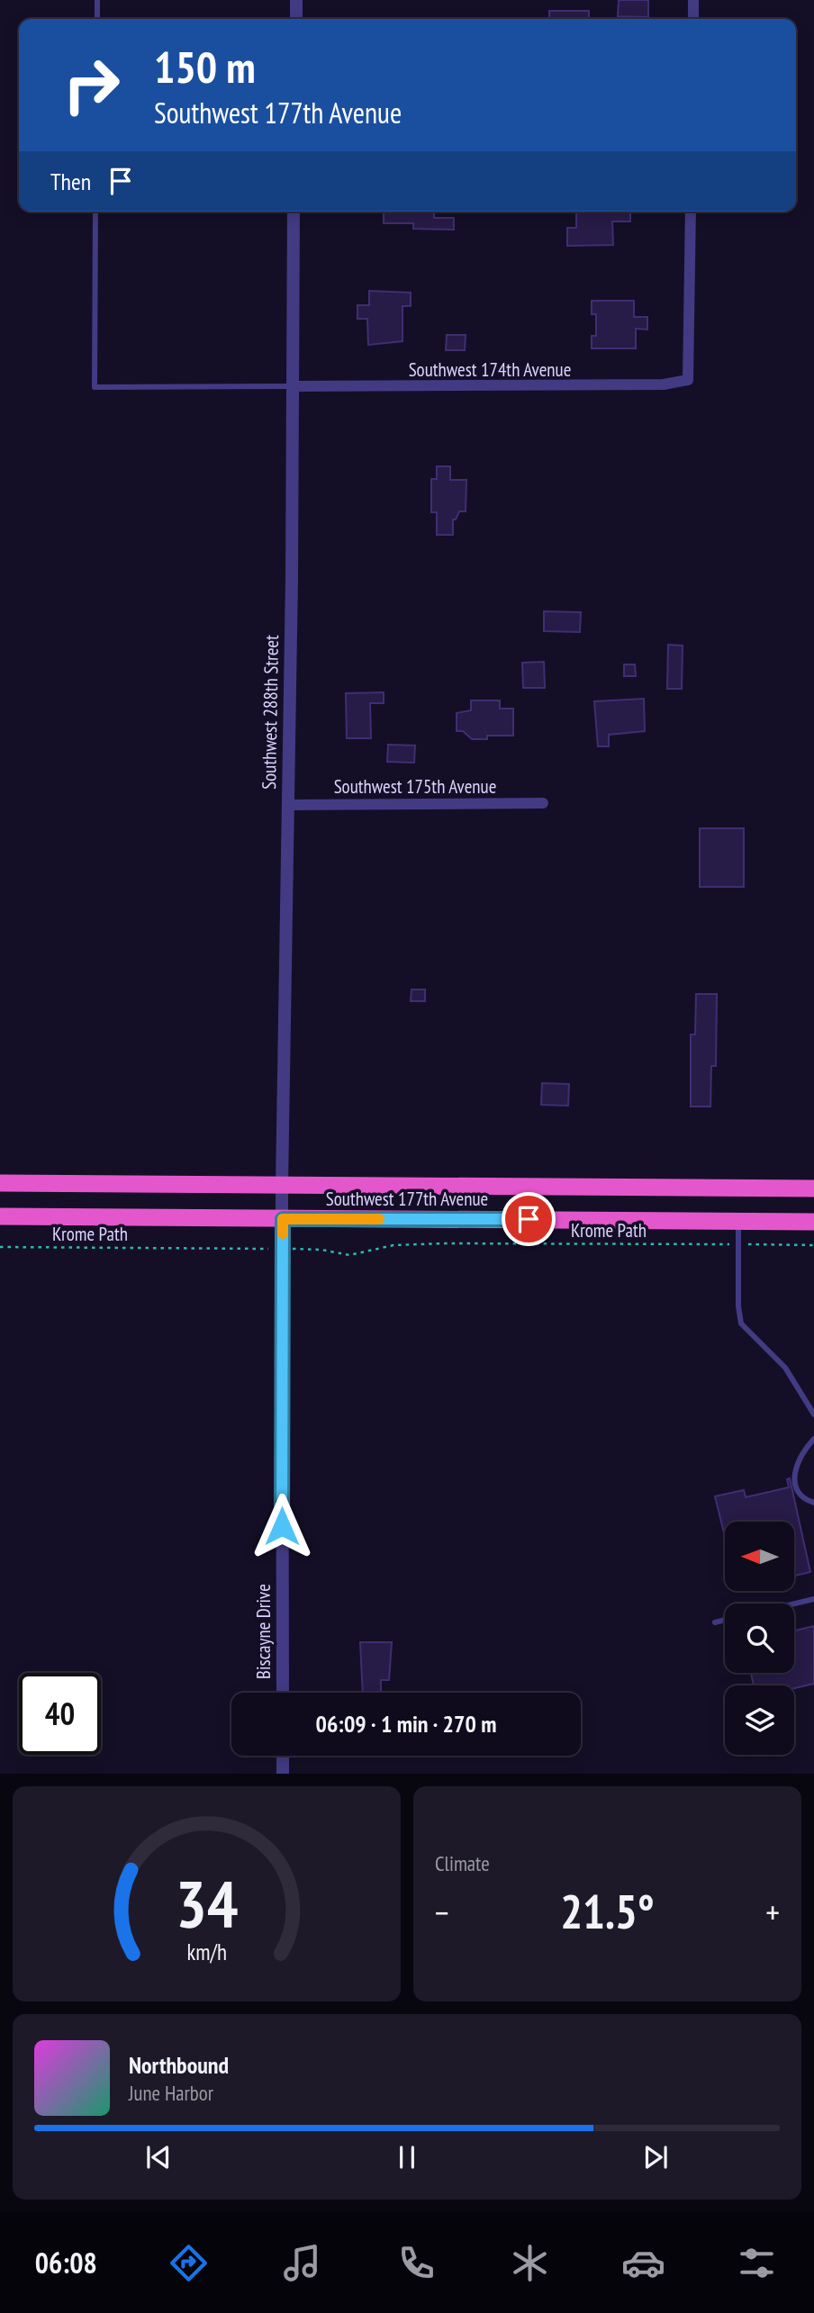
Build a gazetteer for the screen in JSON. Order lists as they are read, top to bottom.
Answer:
{
  "streets": {
    "highway": ["Southwest 177th Avenue"],
    "street": [
      "Southwest 174th Avenue",
      "Southwest 288th Street",
      "Southwest 175th Avenue",
      "Biscayne Drive"
    ],
    "path": ["Krome Path"]
  },
  "crossings": [
    ["Southwest 174th Avenue", "Southwest 288th Street"],
    ["Southwest 288th Street", "Southwest 175th Avenue"],
    ["Southwest 288th Street", "Southwest 177th Avenue"],
    ["Southwest 288th Street", "Biscayne Drive"],
    ["Southwest 177th Avenue", "Biscayne Drive"]
  ],
  "north": "left",
  "page": {
    "turn": ["150 m", "Southwest 177th Avenue"],
    "then": "Then",
    "limit": "40",
    "trip": "06:09 · 1 min · 270 m",
    "tile": "Climate",
    "heat": ["−", "21.5°", "+"],
    "song": ["Northbound", "June Harbor"],
    "tabs": "06:08",
    "gauge": ["34", "km/h"]
  }
}
